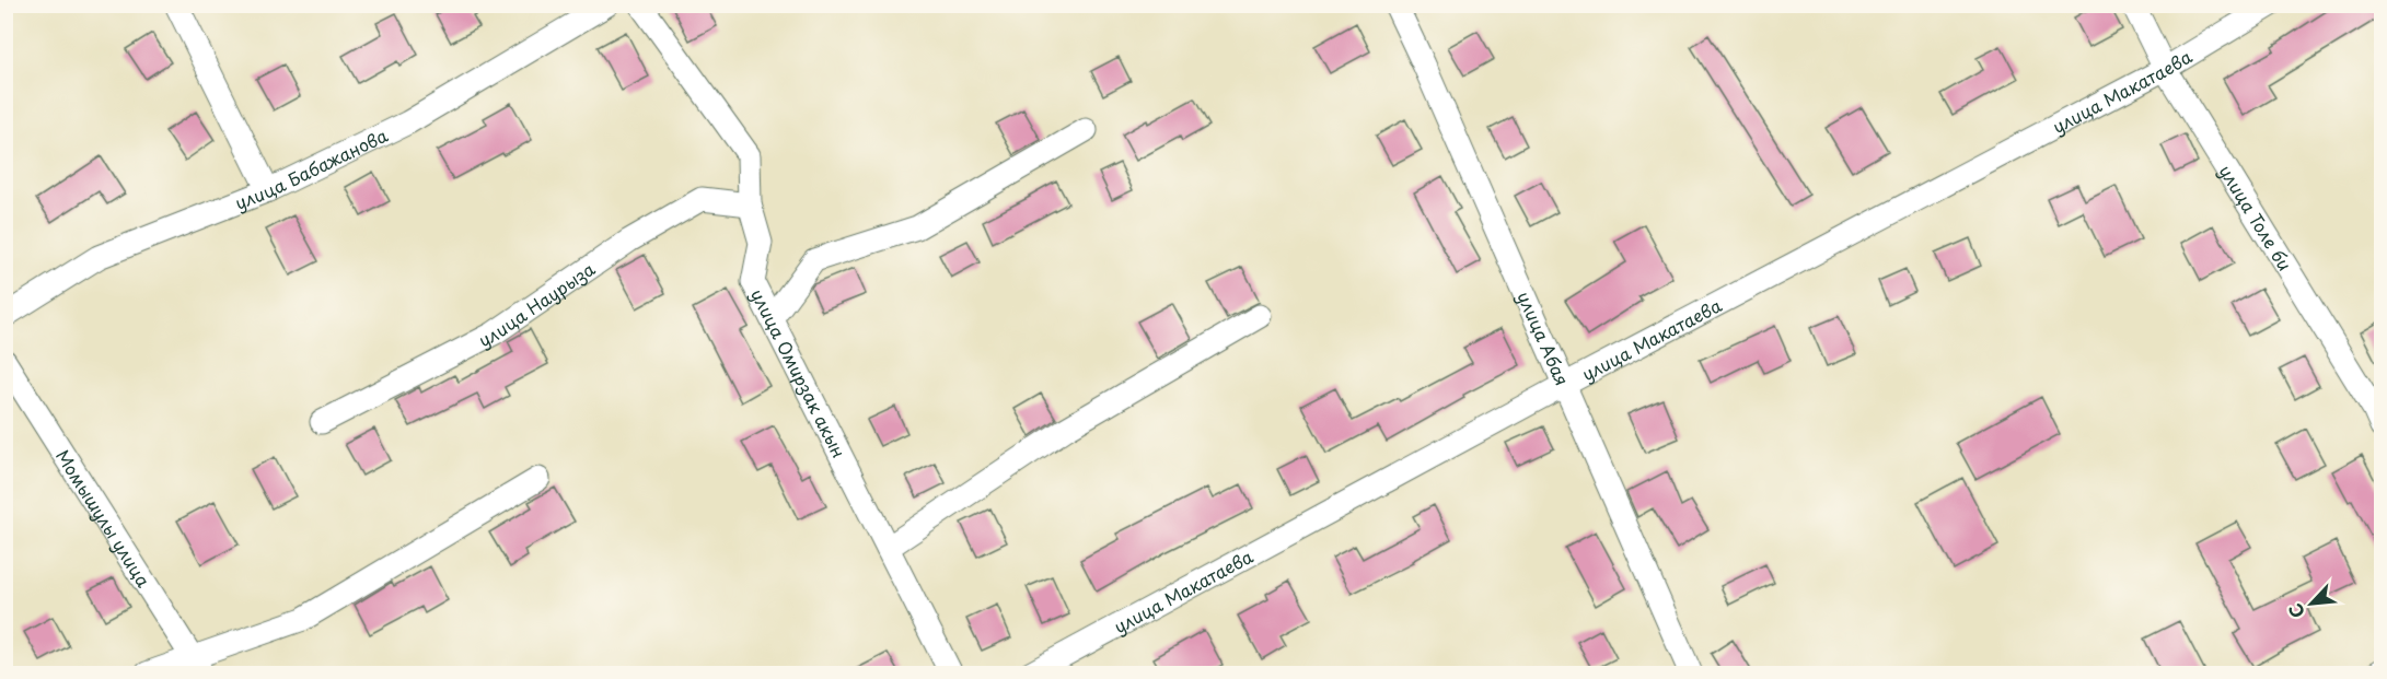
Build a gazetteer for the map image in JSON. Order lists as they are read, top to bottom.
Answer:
{
  "streets": {
    "street": [
      "улица Макатаева",
      "улица Бабажанова",
      "улица Толе би",
      "улица Наурыза",
      "улица Абая",
      "улица Омирзак акын",
      "Момышулы улица"
    ]
  },
  "crossings": [
    ["улица Макатаева", "улица Толе би"],
    ["улица Макатаева", "улица Абая"],
    ["улица Наурыза", "улица Омирзак акын"]
  ],
  "north": "bottom left"
}
